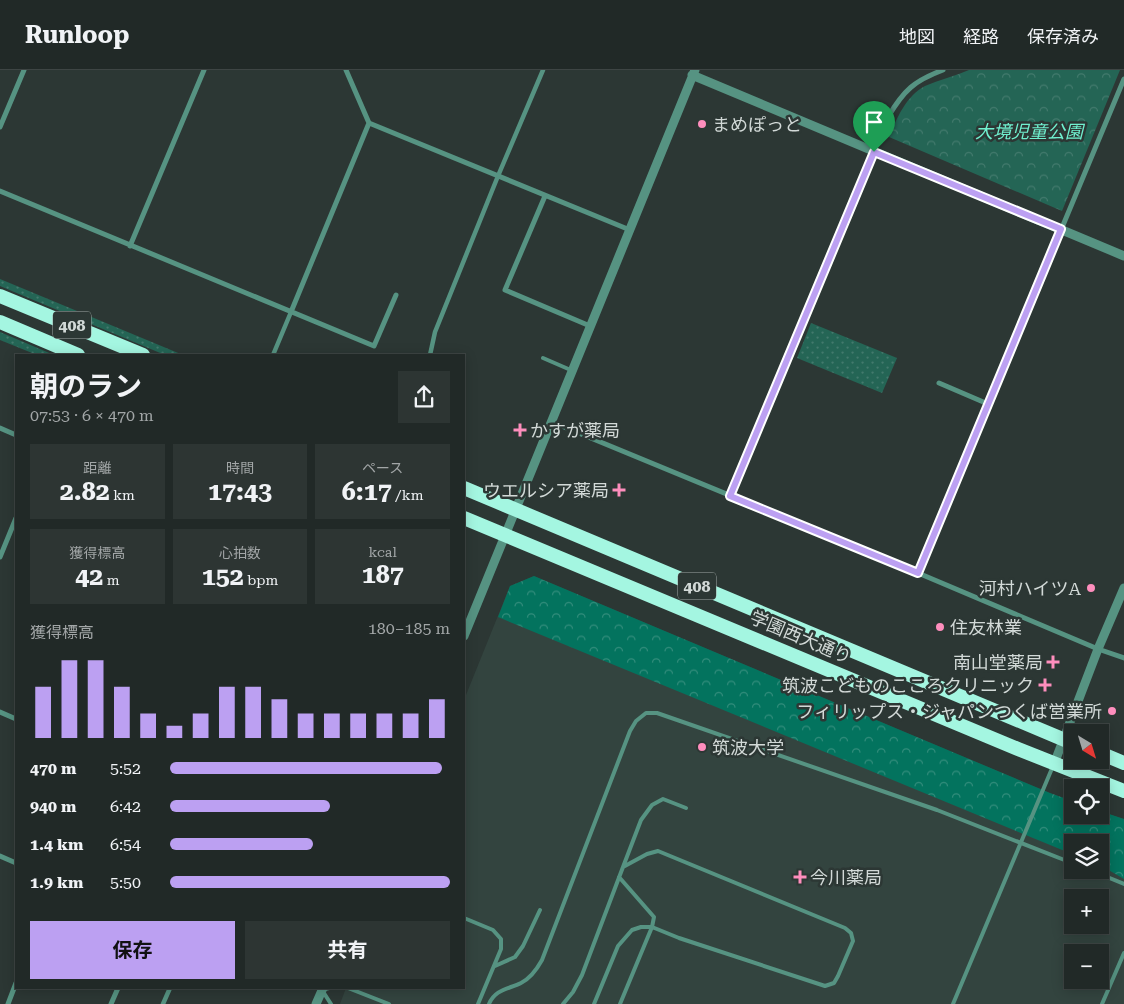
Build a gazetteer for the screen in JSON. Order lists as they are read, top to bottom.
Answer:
{
  "streets": {
    "highway": ["408", "学園西大通り"]
  },
  "parks": ["大境児童公園"],
  "places": {
    "other": [
      "まめぽっと",
      "河村ハイツA",
      "住友林業",
      "フィリップス・ジャパンつくば営業所",
      "筑波大学"
    ],
    "health": [
      "かすが薬局",
      "ウエルシア薬局",
      "南山堂薬局",
      "筑波こどものこころクリニック",
      "今川薬局"
    ]
  },
  "north": "bottom right",
  "page": {
    "header": "Runloop",
    "nav": ["地図", "経路", "保存済み"],
    "heading": ["朝のラン", "07:53 · 6 × 470 m"],
    "stats": [
      ["距離", "2.82 km"],
      ["時間", "17:43"],
      ["ペース", "6:17 /km"],
      ["獲得標高", "42 m"],
      ["心拍数", "152 bpm"],
      ["kcal", "187"]
    ],
    "chart": ["獲得標高", "180–185 m"],
    "map_buttons": ["+", "−"],
    "list": [
      {
        "name": "470 m",
        "note": "5:52"
      },
      {
        "name": "940 m",
        "note": "6:42"
      },
      {
        "name": "1.4 km",
        "note": "6:54"
      },
      {
        "name": "1.9 km",
        "note": "5:50"
      }
    ],
    "buttons": ["保存", "共有"]
  }
}
